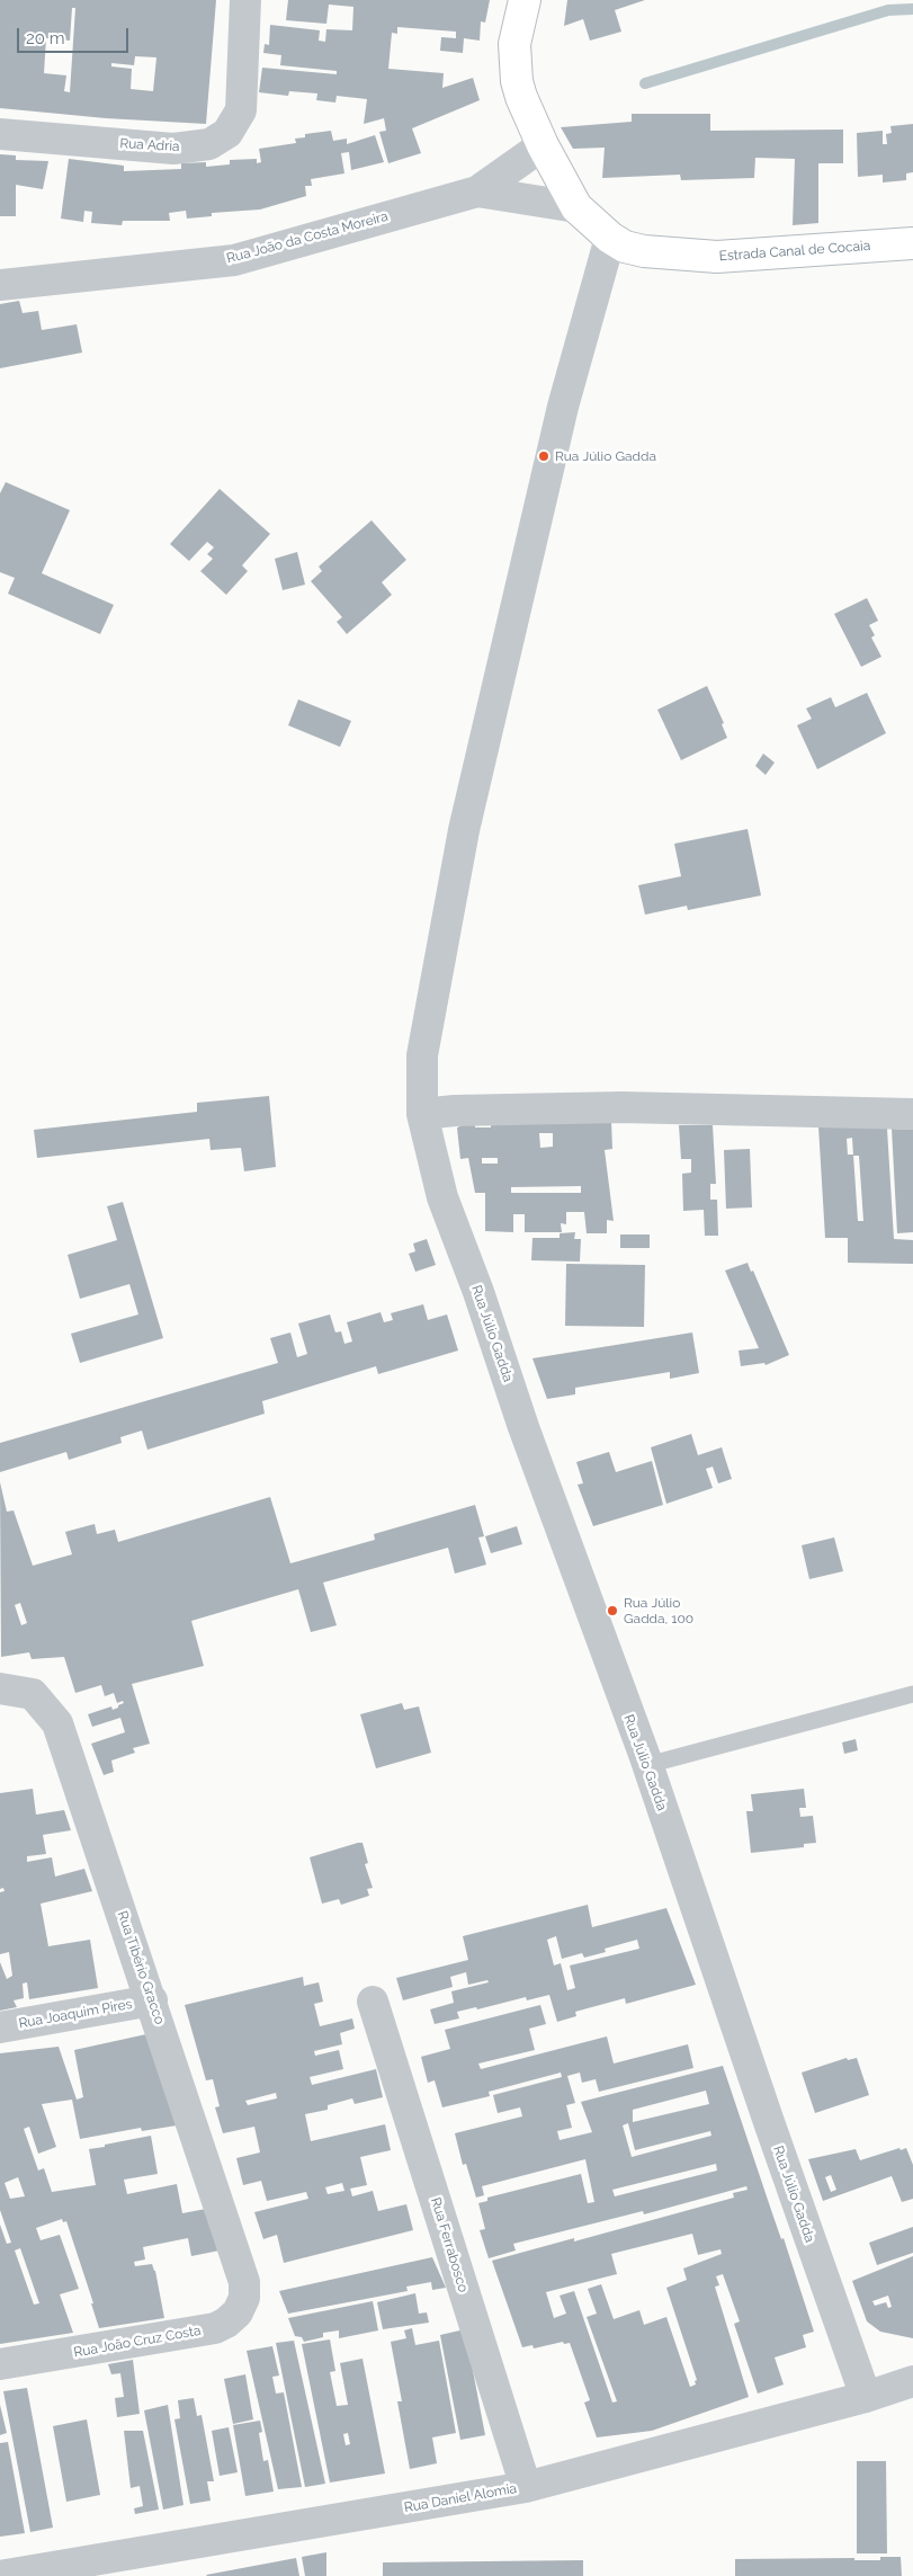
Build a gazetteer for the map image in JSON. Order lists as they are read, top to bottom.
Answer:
{
  "streets": {
    "main road": ["Estrada Canal de Cocaia"],
    "street": [
      "Rua Adria",
      "Rua João da Costa Moreira",
      "Rua Júlio Gadda",
      "Rua Tibério Gracco",
      "Rua Joaquim Pires",
      "Rua Ferrabosco",
      "Rua João Cruz Costa",
      "Rua Daniel Alomia"
    ]
  },
  "crossings": [
    ["Rua João da Costa Moreira", "Estrada Canal de Cocaia"],
    ["Estrada Canal de Cocaia", "Rua Júlio Gadda"],
    ["Rua Júlio Gadda", "Rua Daniel Alomia"],
    ["Rua Tibério Gracco", "Rua Joaquim Pires"],
    ["Rua Tibério Gracco", "Rua João Cruz Costa"],
    ["Rua Ferrabosco", "Rua Daniel Alomia"]
  ],
  "places": ["Rua Júlio Gadda", "Rua Júlio Gadda, 100"],
  "scale_bar": "20 m"
}
